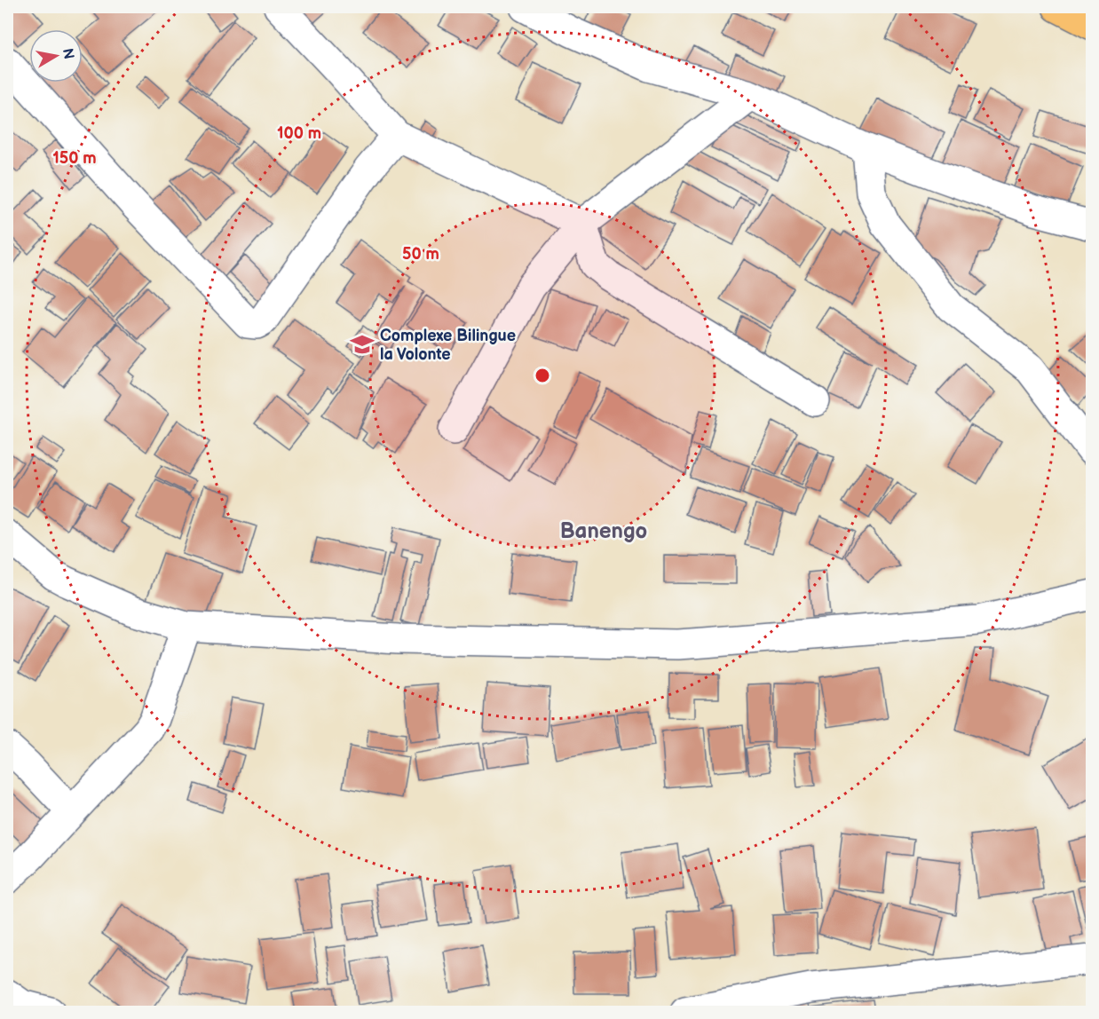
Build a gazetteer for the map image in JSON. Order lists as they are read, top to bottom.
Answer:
{
  "districts": ["Banengo"],
  "places": {
    "school or university": ["Complexe Bilingue la Volonte"]
  },
  "north": "right",
  "rings": ["100 m", "150 m", "50 m"]
}
